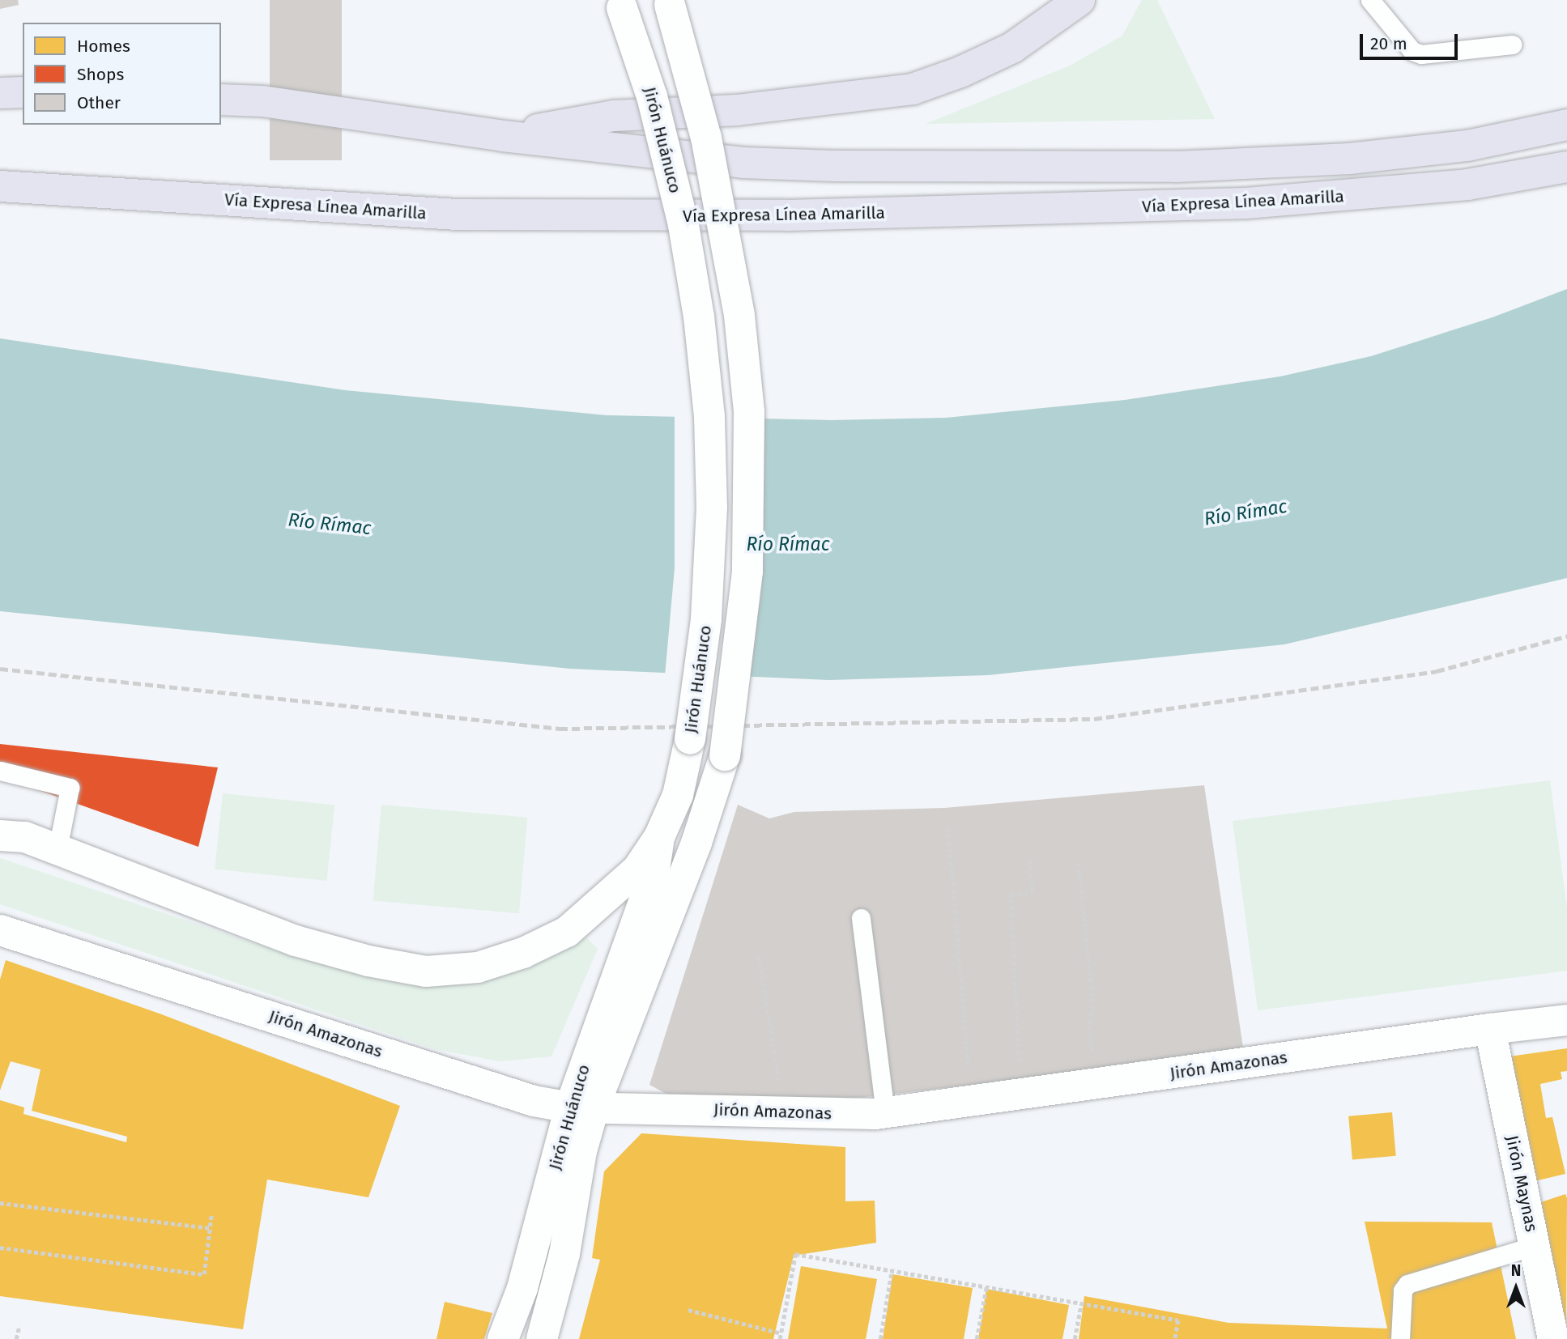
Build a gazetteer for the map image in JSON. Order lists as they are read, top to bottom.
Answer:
{
  "streets": {
    "highway": ["Vía Expresa Línea Amarilla"],
    "main road": ["Jirón Huánuco", "Jirón Amazonas", "Jirón Maynas"]
  },
  "crossings": [
    ["Jirón Huánuco", "Jirón Amazonas"],
    ["Jirón Amazonas", "Jirón Maynas"]
  ],
  "water": ["Río Rímac"],
  "legend": ["Homes", "Shops", "Other"],
  "scale_bar": "20 m",
  "north": "top"
}
